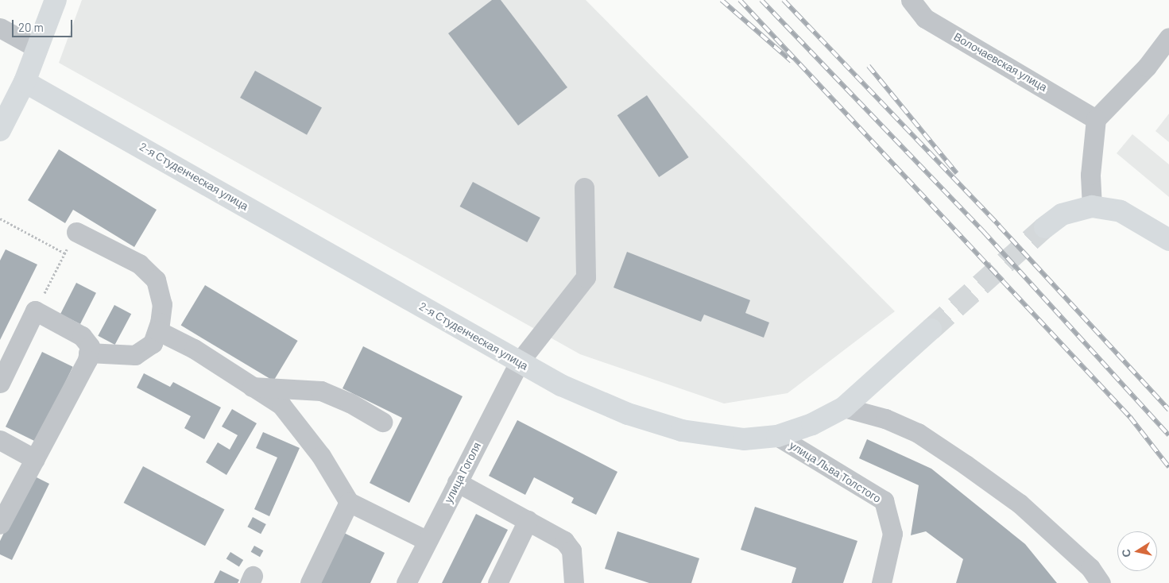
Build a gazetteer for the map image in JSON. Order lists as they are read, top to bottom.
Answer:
{
  "streets": {
    "main road": ["2-я Студенческая улица"],
    "street": ["Волочаевская улица", "улица Льва Толстого", "улица Гоголя"]
  },
  "crossings": [
    ["2-я Студенческая улица", "улица Льва Толстого"],
    ["2-я Студенческая улица", "улица Гоголя"]
  ],
  "scale_bar": "20 m",
  "north": "left"
}
